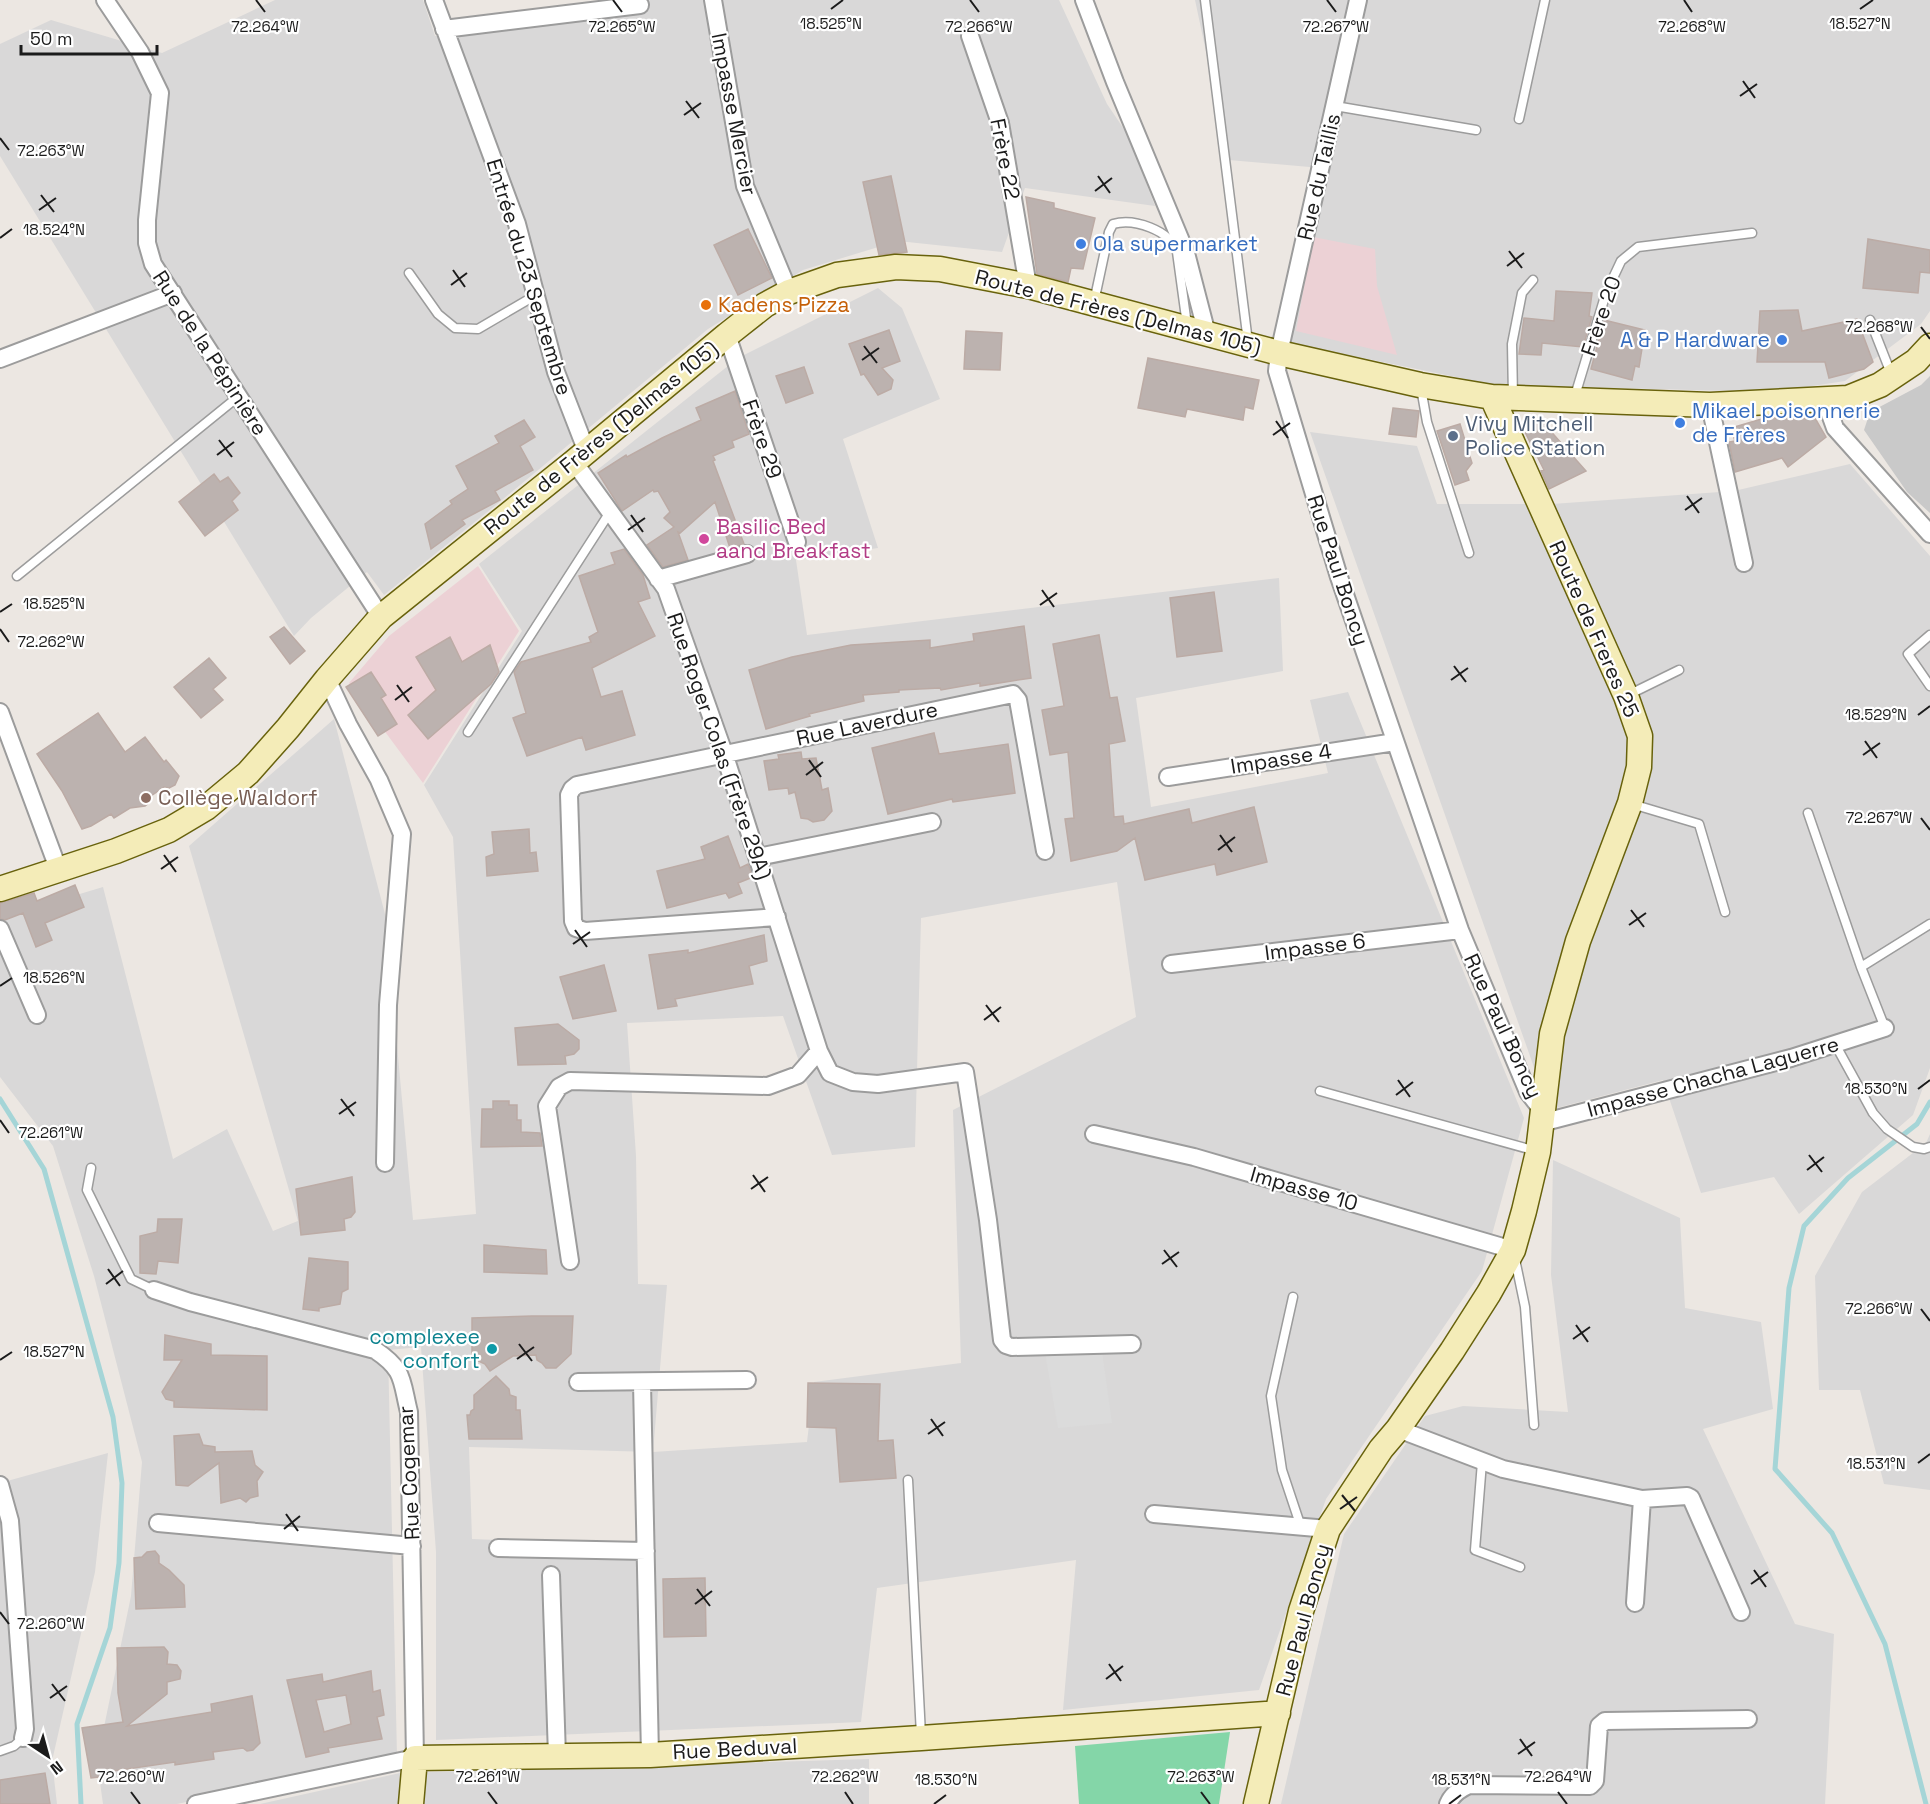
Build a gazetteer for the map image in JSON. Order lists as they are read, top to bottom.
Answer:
{
  "streets": {
    "street": [
      "Impasse Mercier",
      "Frère 22",
      "Rue du Taillis",
      "Entrée du 23 Septembre",
      "Route de Frères (Delmas 105)",
      "Rue de la Pépinière",
      "Frère 29",
      "Rue Paul Boncy",
      "Route de Freres 25",
      "Rue Laverdure",
      "Rue Roger Colas (Frère 29A)",
      "Impasse 4",
      "Impasse 6",
      "Impasse Chacha Laguerre",
      "Impasse 10",
      "Rue Cogemar",
      "Rue Beduval"
    ],
    "lane": ["Frère 20"]
  },
  "crossings": [
    ["Impasse Mercier", "Route de Frères (Delmas 105)"],
    ["Frère 22", "Route de Frères (Delmas 105)"],
    ["Rue du Taillis", "Route de Frères (Delmas 105)"],
    ["Rue du Taillis", "Rue Paul Boncy"],
    ["Entrée du 23 Septembre", "Route de Frères (Delmas 105)"],
    ["Entrée du 23 Septembre", "Rue Roger Colas (Frère 29A)"],
    ["Route de Frères (Delmas 105)", "Frère 20"],
    ["Route de Frères (Delmas 105)", "Rue de la Pépinière"],
    ["Route de Frères (Delmas 105)", "Frère 29"],
    ["Route de Frères (Delmas 105)", "Rue Paul Boncy"],
    ["Route de Frères (Delmas 105)", "Route de Freres 25"],
    ["Route de Frères (Delmas 105)", "Rue Roger Colas (Frère 29A)"],
    ["Rue Paul Boncy", "Route de Freres 25"],
    ["Rue Paul Boncy", "Impasse 4"],
    ["Rue Paul Boncy", "Impasse 6"],
    ["Rue Paul Boncy", "Impasse Chacha Laguerre"],
    ["Rue Paul Boncy", "Impasse 10"],
    ["Rue Paul Boncy", "Rue Beduval"],
    ["Route de Freres 25", "Impasse Chacha Laguerre"],
    ["Rue Laverdure", "Rue Roger Colas (Frère 29A)"],
    ["Rue Cogemar", "Rue Beduval"]
  ],
  "places": [
    "Ola supermarket",
    "Kadens Pizza",
    "A & P Hardware",
    "Mikael poisonnerie de Frères",
    "Vivy Mitchell Police Station",
    "Basilic Bed aand Breakfast",
    "Collège Waldorf",
    "complexee confort"
  ],
  "scale_bar": "50 m",
  "north": "bottom right",
  "coordinates": [
    "18.525°N",
    "18.527°N",
    "72.264°W",
    "72.265°W",
    "72.266°W",
    "72.267°W",
    "72.268°W",
    "72.263°W",
    "18.524°N",
    "72.262°W",
    "18.529°N",
    "18.526°N",
    "18.530°N",
    "72.261°W",
    "18.531°N",
    "72.260°W"
  ]
}
